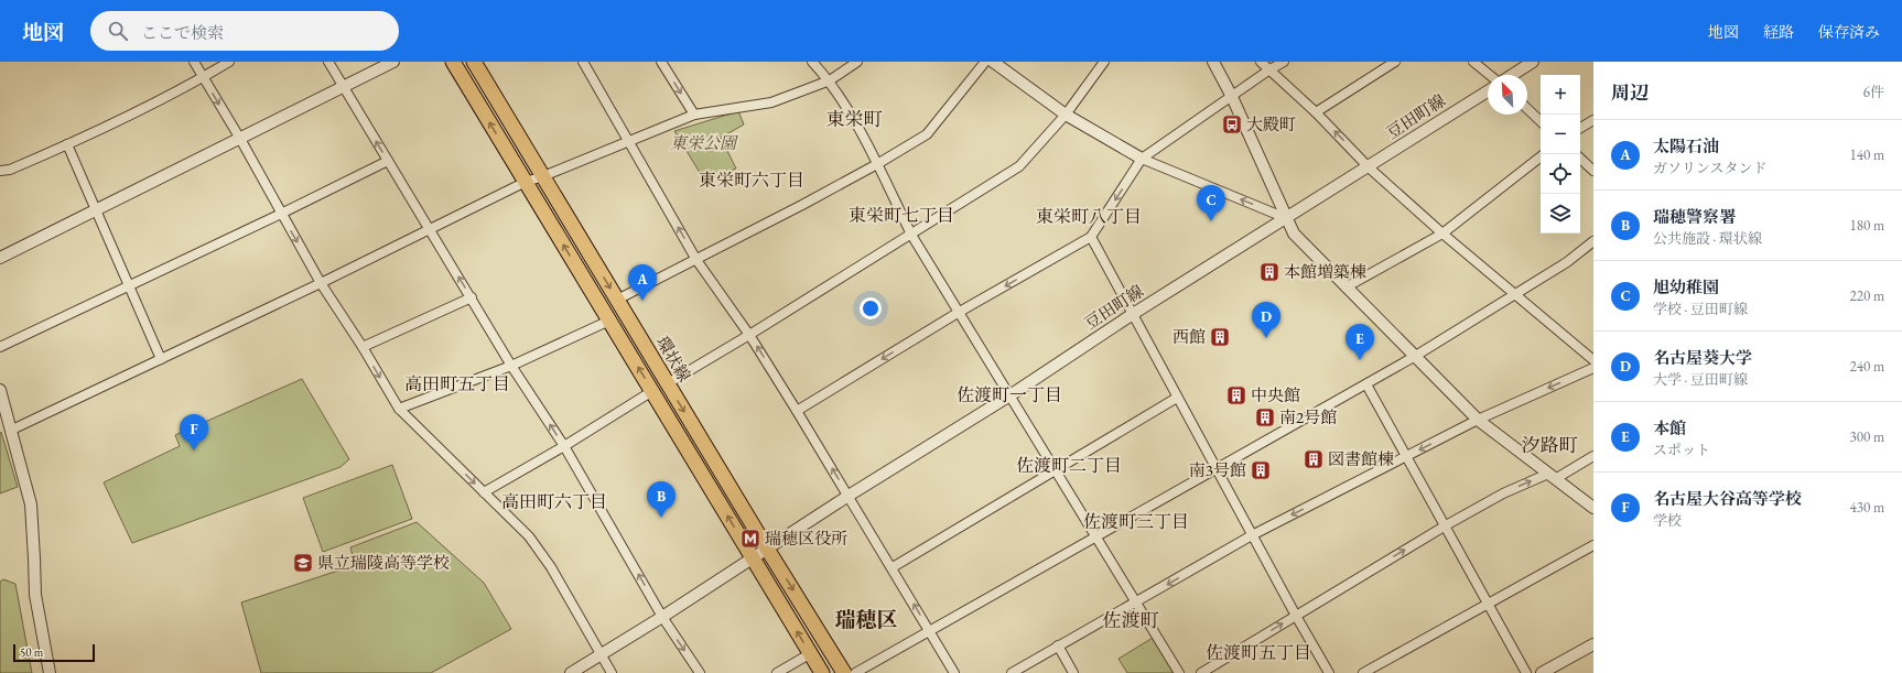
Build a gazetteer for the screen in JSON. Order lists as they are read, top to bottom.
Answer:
{
  "streets": {
    "main road": ["環状線"],
    "street": ["豆田町線"]
  },
  "crossings": [
    ["豆田町線", "環状線"]
  ],
  "districts": [
    "東栄町",
    "東栄町六丁目",
    "東栄町七丁目",
    "東栄町八丁目",
    "高田町五丁目",
    "佐渡町一丁目",
    "汐路町",
    "佐渡町二丁目",
    "高田町六丁目",
    "佐渡町三丁目",
    "瑞穂区",
    "佐渡町",
    "佐渡町五丁目"
  ],
  "parks": ["東栄公園"],
  "places": {
    "bus stop": ["大殿町"],
    "building": [
      "本館増築棟",
      "西館",
      "中央館",
      "南2号館",
      "図書館棟",
      "南3号館"
    ],
    "metro station": ["瑞穂区役所"],
    "school or university": ["県立瑞陵高等学校"]
  },
  "scale_bar": "50 m",
  "north": "top left",
  "page": {
    "header": "地図",
    "search": "ここで検索",
    "nav": ["地図", "経路", "保存済み"],
    "heading": ["周辺", "6件"],
    "map_buttons": ["+", "−"],
    "list": [
      {
        "mark": "A",
        "name": "太陽石油",
        "note": "ガソリンスタンド",
        "value": "140 m"
      },
      {
        "mark": "B",
        "name": "瑞穂警察署",
        "note": "公共施設 · 環状線",
        "value": "180 m"
      },
      {
        "mark": "C",
        "name": "旭幼稚園",
        "note": "学校 · 豆田町線",
        "value": "220 m"
      },
      {
        "mark": "D",
        "name": "名古屋葵大学",
        "note": "大学 · 豆田町線",
        "value": "240 m"
      },
      {
        "mark": "E",
        "name": "本館",
        "note": "スポット",
        "value": "300 m"
      },
      {
        "mark": "F",
        "name": "名古屋大谷高等学校",
        "note": "学校",
        "value": "430 m"
      }
    ],
    "pins": [
      "C",
      "A",
      "D",
      "E",
      "F",
      "B"
    ],
    "scale": "50 m"
  }
}
